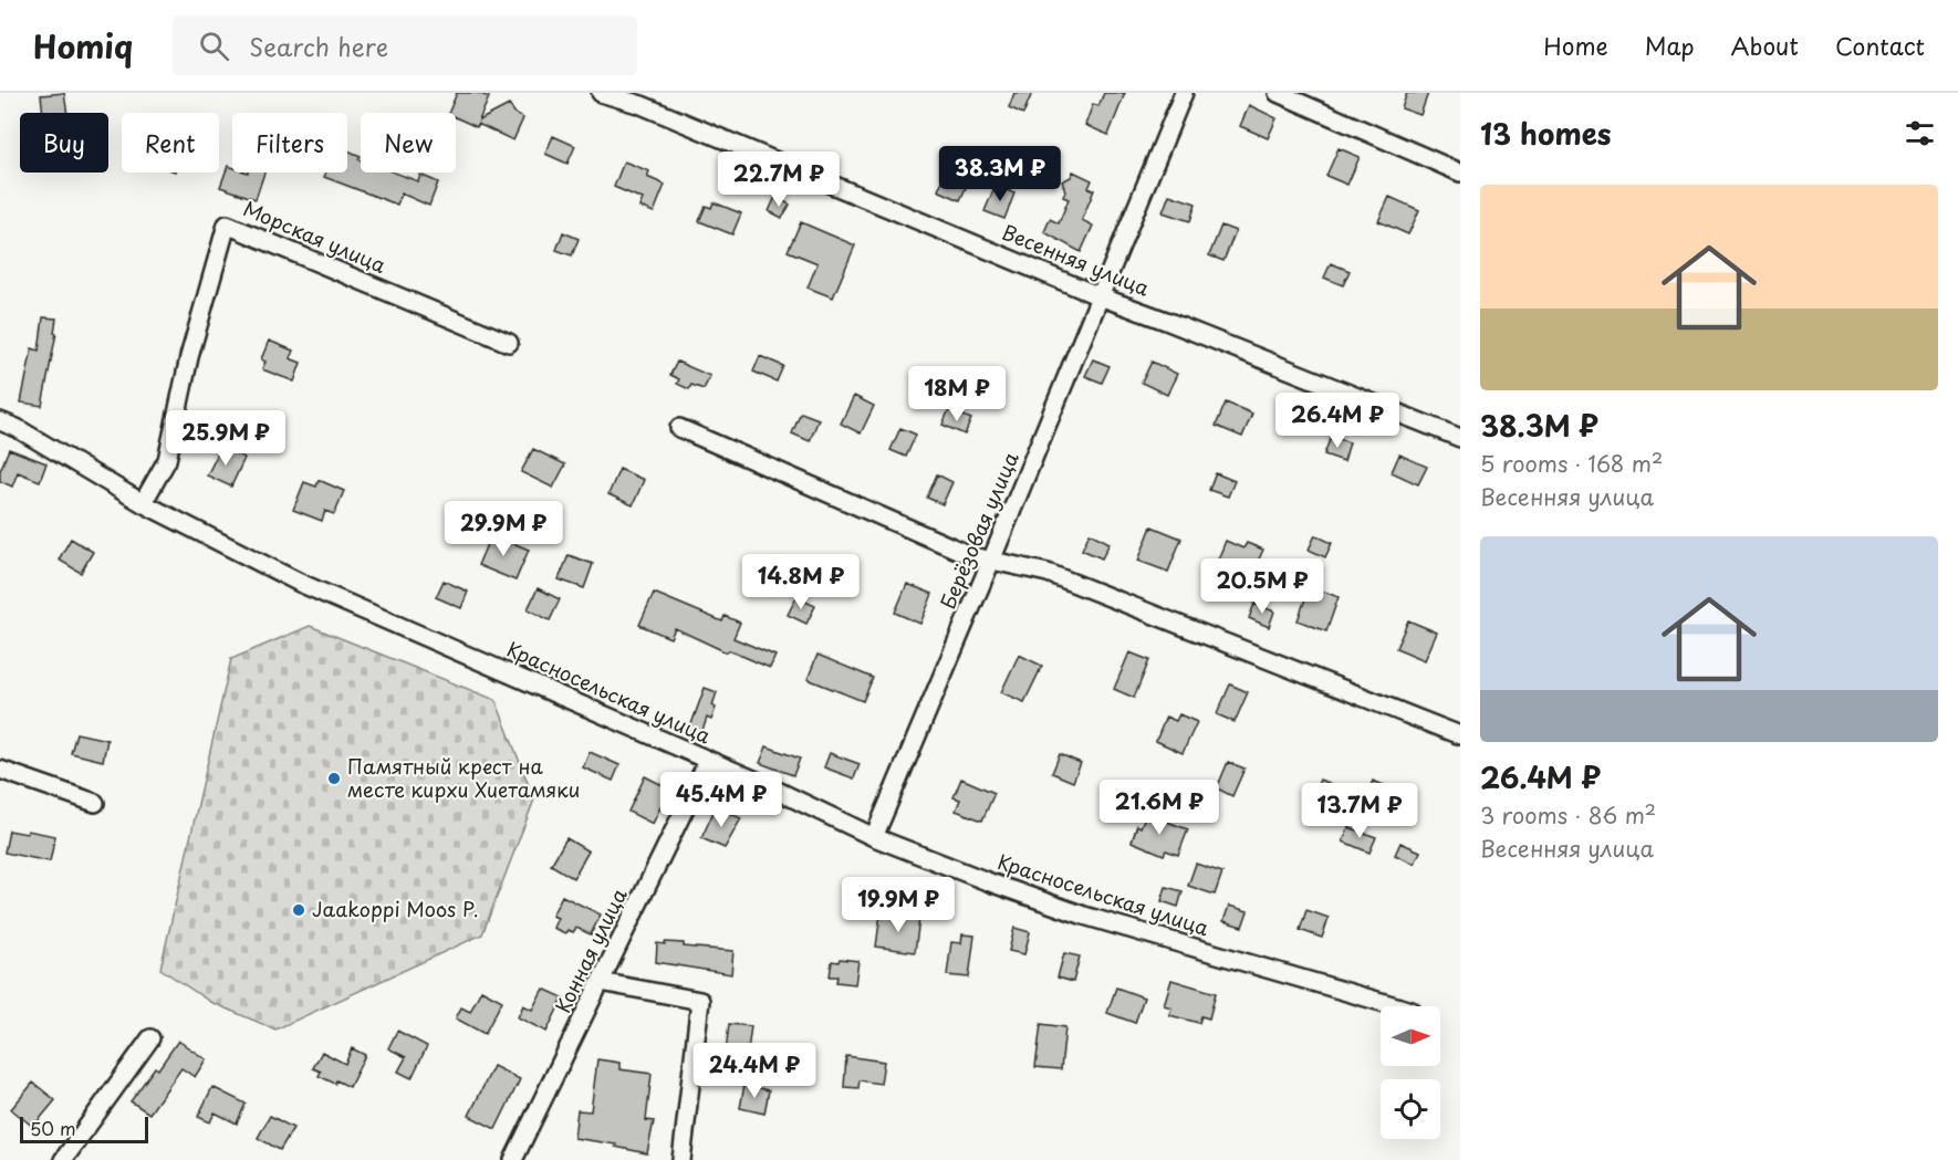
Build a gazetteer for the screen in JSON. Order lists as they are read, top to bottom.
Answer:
{
  "streets": {
    "street": [
      "Морская улица",
      "Весенняя улица",
      "Берёзовая улица",
      "Красносельская улица",
      "Конная улица"
    ]
  },
  "crossings": [
    ["Морская улица", "Красносельская улица"],
    ["Весенняя улица", "Берёзовая улица"],
    ["Берёзовая улица", "Красносельская улица"],
    ["Красносельская улица", "Конная улица"]
  ],
  "places": ["Памятный крест на месте кирхи Хиетамяки", "Jaakoppi Moos P."],
  "scale_bar": "50 m",
  "north": "right",
  "page": {
    "header": "Homiq",
    "search": "Search here",
    "nav": [
      "Home",
      "Map",
      "About",
      "Contact"
    ],
    "heading": "13 homes",
    "chip": [
      "Buy",
      "Rent",
      "Filters",
      "New"
    ],
    "price": [
      "38.3M ₽",
      "22.7M ₽",
      "18M ₽",
      "26.4M ₽",
      "25.9M ₽",
      "29.9M ₽",
      "14.8M ₽",
      "20.5M ₽",
      "45.4M ₽",
      "21.6M ₽",
      "13.7M ₽",
      "19.9M ₽",
      "24.4M ₽"
    ],
    "list": [
      {
        "name": "38.3M ₽",
        "note": "5 rooms · 168 m² · Весенняя улица"
      },
      {
        "name": "26.4M ₽",
        "note": "3 rooms · 86 m² · Весенняя улица"
      }
    ],
    "scale": "50 m"
  }
}
